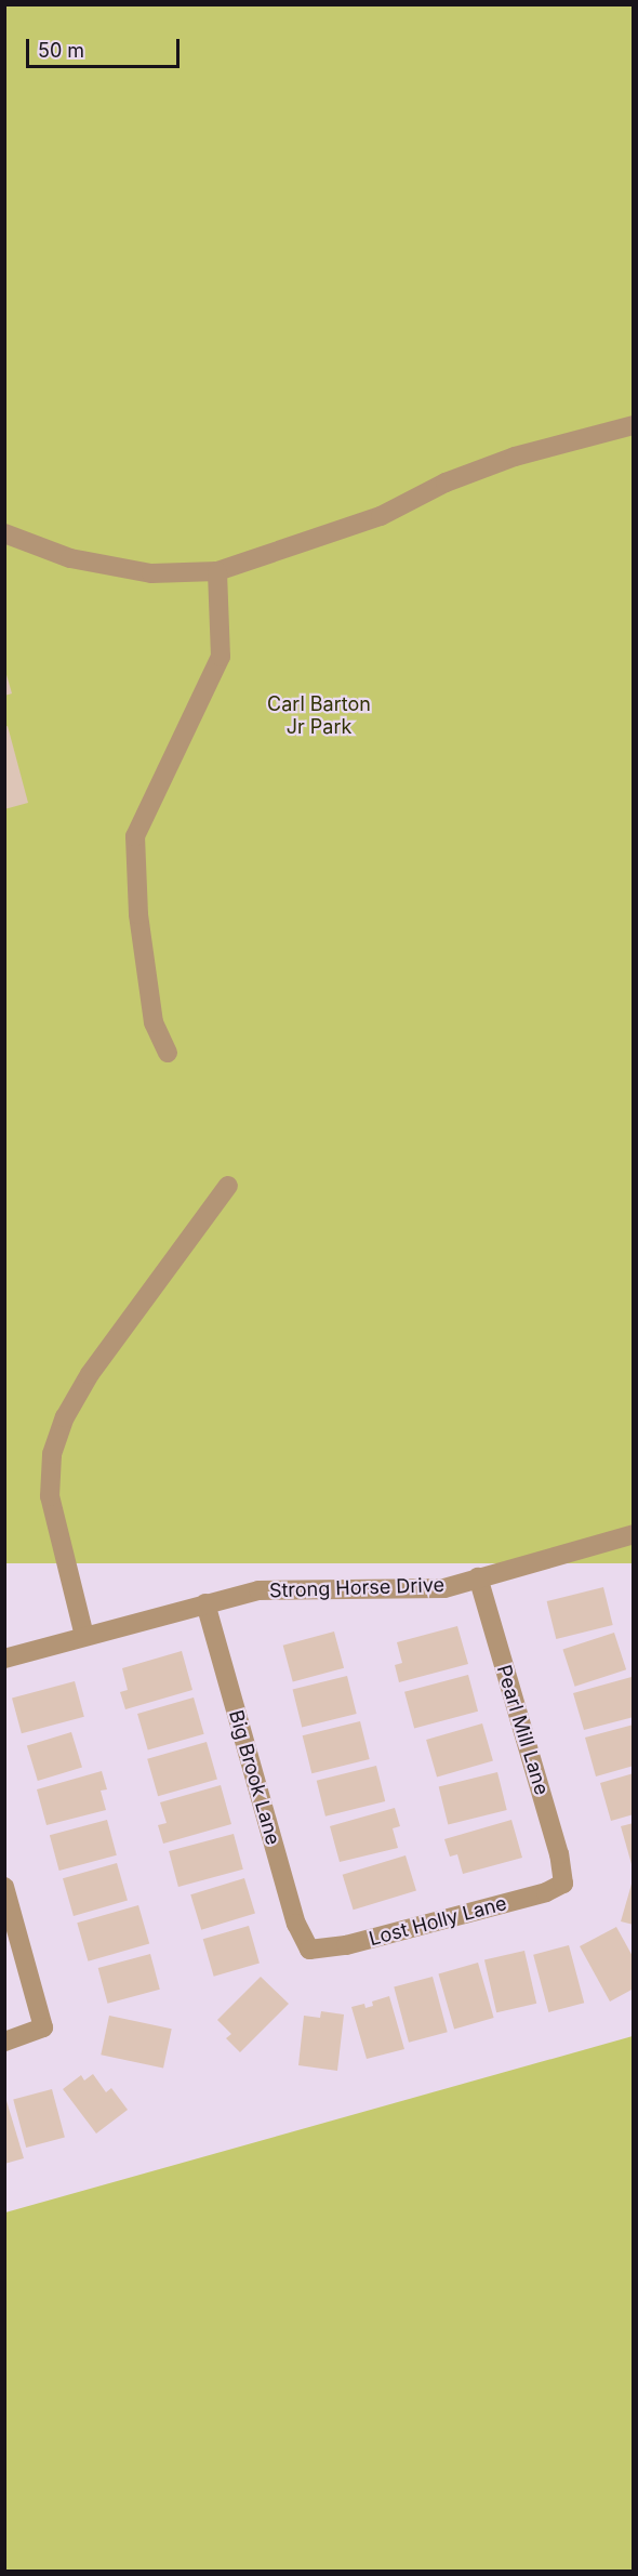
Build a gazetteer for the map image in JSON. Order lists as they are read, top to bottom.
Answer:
{
  "streets": {
    "street": [
      "Strong Horse Drive",
      "Pearl Mill Lane",
      "Big Brook Lane",
      "Lost Holly Lane"
    ]
  },
  "crossings": [
    ["Strong Horse Drive", "Pearl Mill Lane"],
    ["Strong Horse Drive", "Big Brook Lane"],
    ["Pearl Mill Lane", "Lost Holly Lane"],
    ["Big Brook Lane", "Lost Holly Lane"]
  ],
  "parks": ["Carl Barton Jr Park"],
  "scale_bar": "50 m"
}
